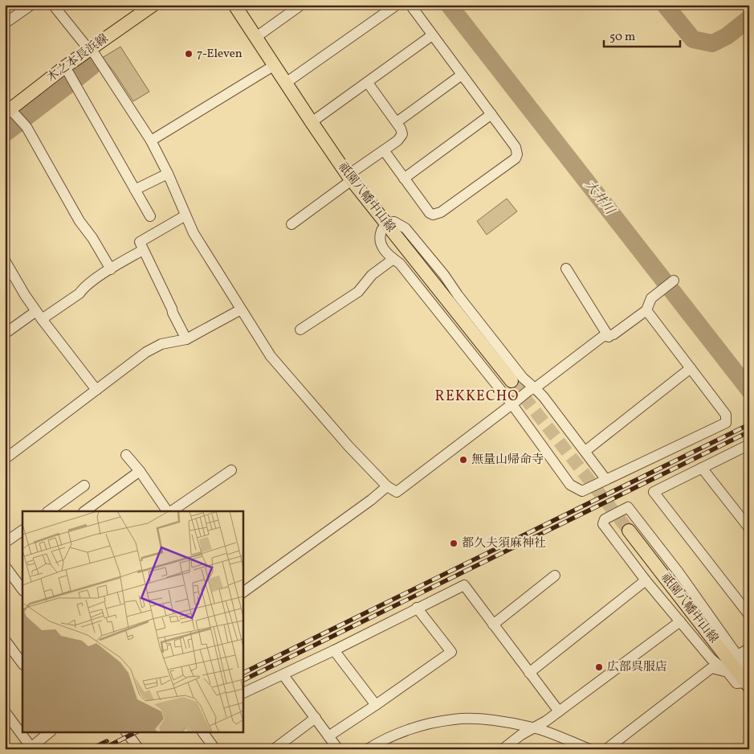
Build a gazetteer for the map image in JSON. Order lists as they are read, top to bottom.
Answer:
{
  "streets": {
    "main road": ["木之本長浜線", "祇園八幡中山線"]
  },
  "districts": ["REKKECHO"],
  "water": ["大井川"],
  "places": [
    "7-Eleven",
    "無量山帰命寺",
    "都久夫須麻神社",
    "広部呉服店"
  ],
  "scale_bar": "50 m"
}
